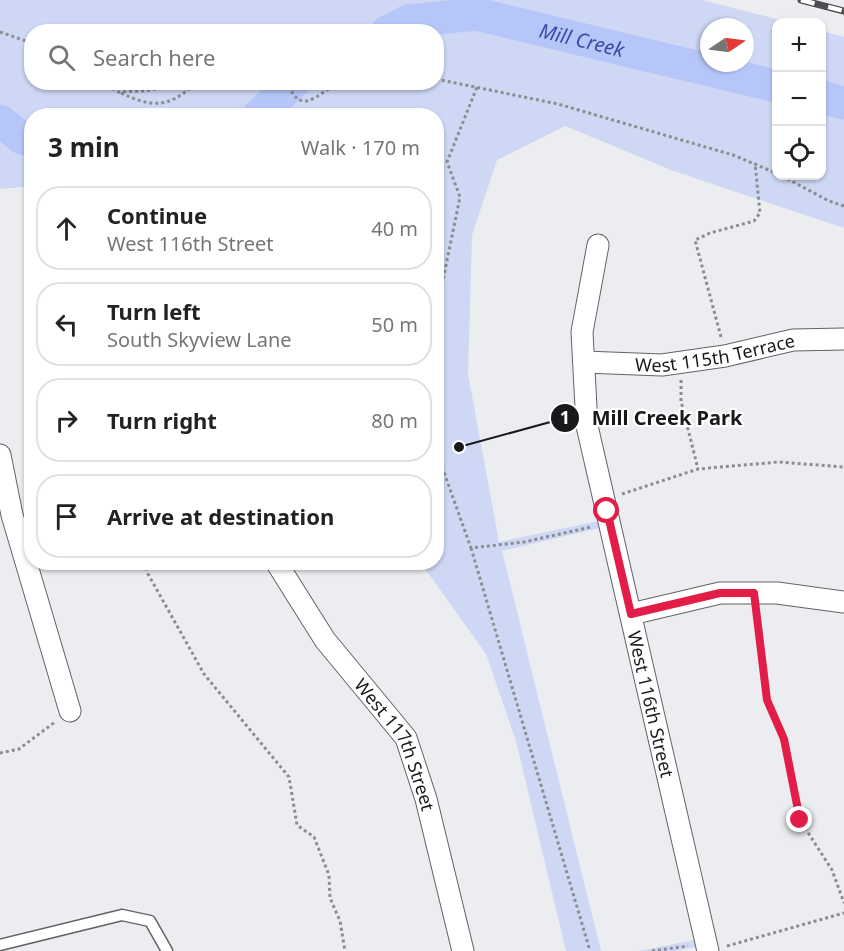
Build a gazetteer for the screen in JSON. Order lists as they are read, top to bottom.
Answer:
{
  "streets": {
    "street": ["West 115th Terrace", "West 116th Street", "West 117th Street"]
  },
  "crossings": [
    ["West 115th Terrace", "West 116th Street"]
  ],
  "water": ["Mill Creek"],
  "places": ["Mill Creek Park"],
  "north": "right",
  "page": {
    "map_buttons": ["+", "−"],
    "search": "Search here",
    "heading": ["3 min", "Walk · 170 m"],
    "list": [
      ["Continue", "West 116th Street", "40 m"],
      ["Turn left", "South Skyview Lane", "50 m"],
      ["Turn right", "80 m"],
      "Arrive at destination"
    ]
  }
}
